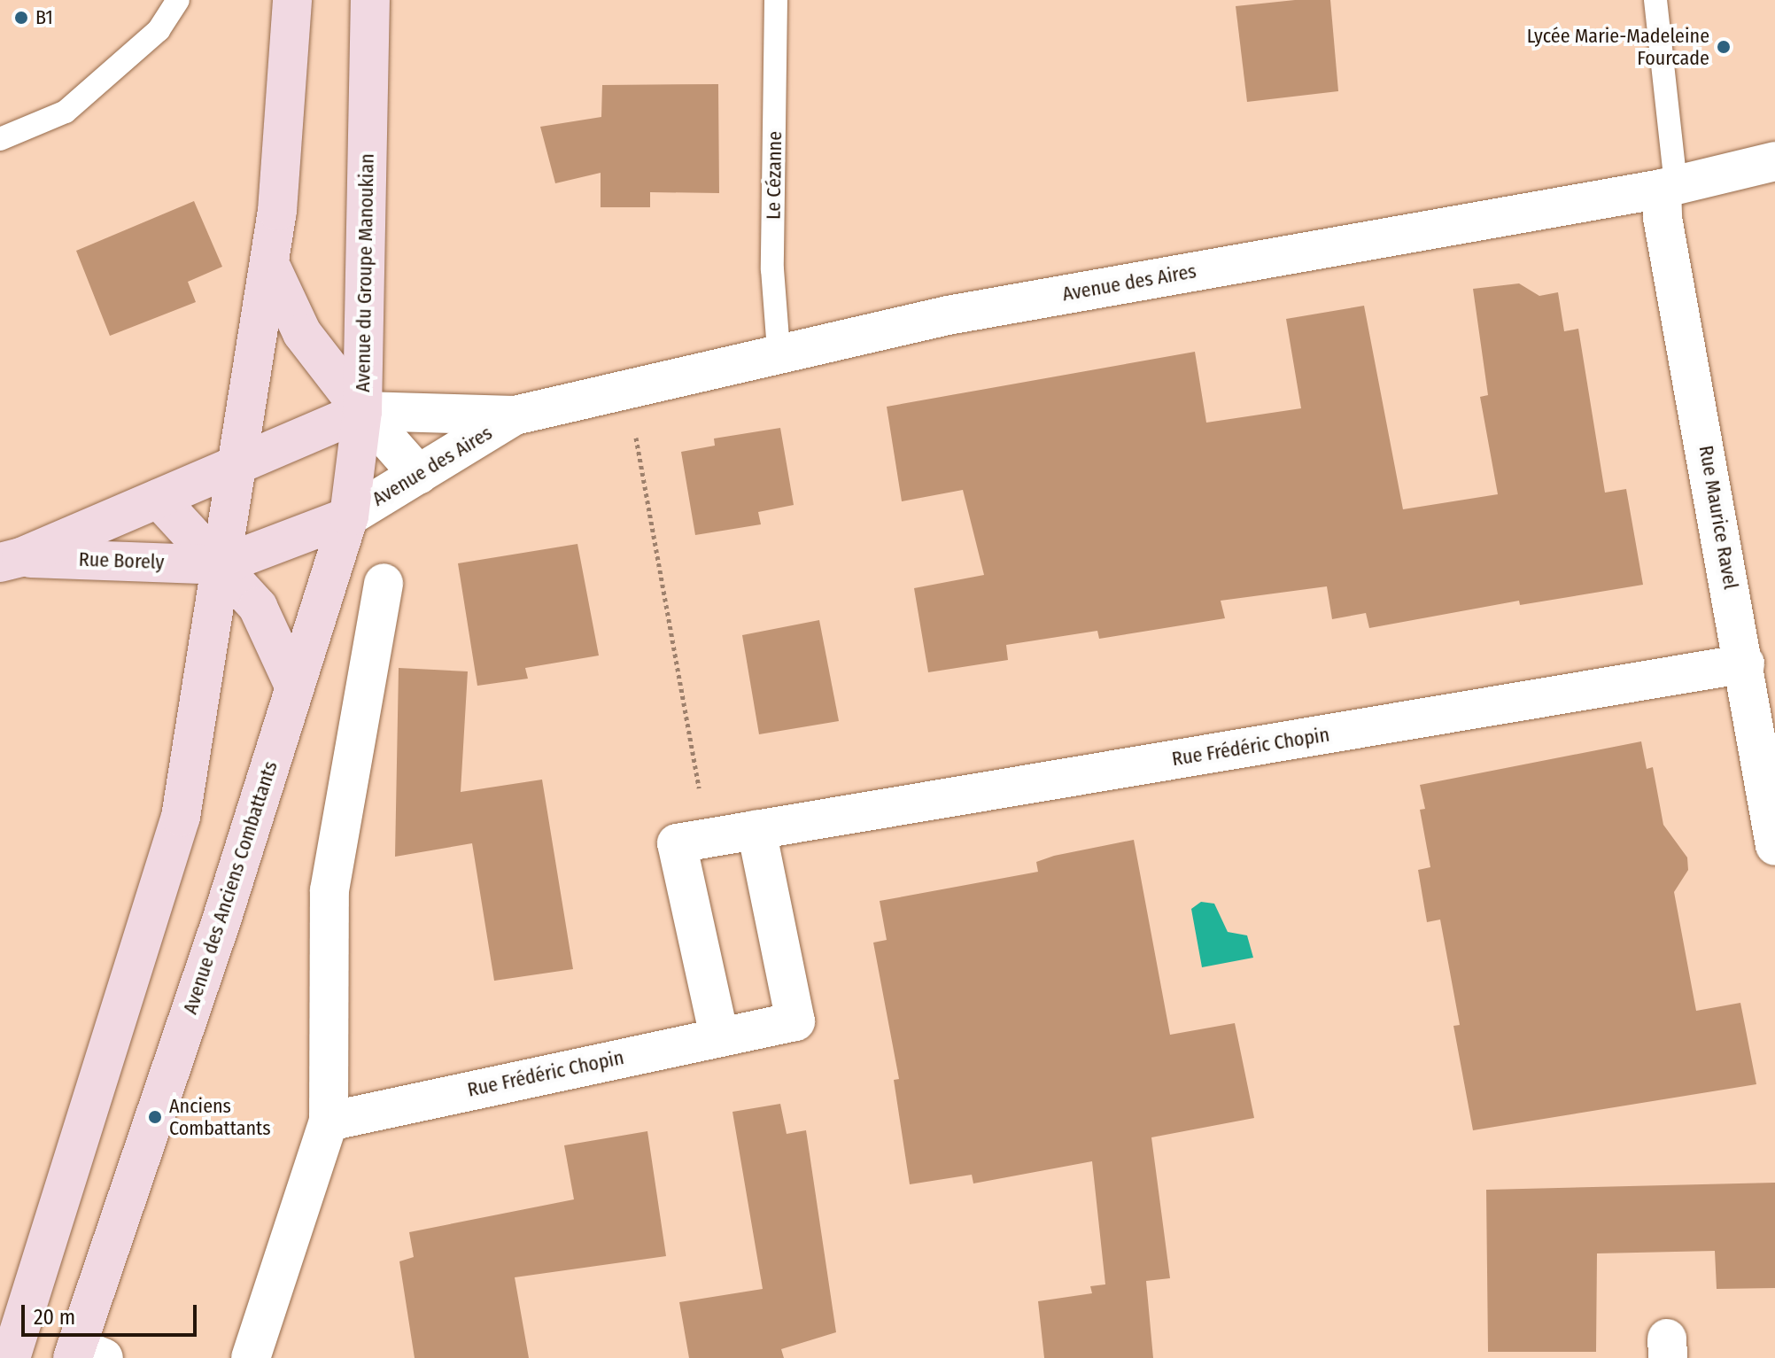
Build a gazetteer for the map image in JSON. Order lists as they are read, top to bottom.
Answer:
{
  "streets": {
    "main road": ["Avenue du Groupe Manoukian", "Rue Borely", "Avenue des Anciens Combattants"],
    "street": ["Avenue des Aires", "Rue Maurice Ravel", "Rue Frédéric Chopin"],
    "lane": ["Le Cézanne"]
  },
  "crossings": [
    ["Le Cézanne", "Avenue des Aires"],
    ["Avenue du Groupe Manoukian", "Avenue des Aires"],
    ["Avenue du Groupe Manoukian", "Rue Borely"],
    ["Avenue du Groupe Manoukian", "Avenue des Anciens Combattants"],
    ["Avenue des Aires", "Rue Maurice Ravel"],
    ["Avenue des Aires", "Rue Borely"],
    ["Avenue des Aires", "Avenue des Anciens Combattants"],
    ["Rue Maurice Ravel", "Rue Frédéric Chopin"],
    ["Rue Borely", "Avenue des Anciens Combattants"]
  ],
  "places": ["B1", "Lycée Marie-Madeleine Fourcade", "Anciens Combattants"],
  "scale_bar": "20 m"
}
